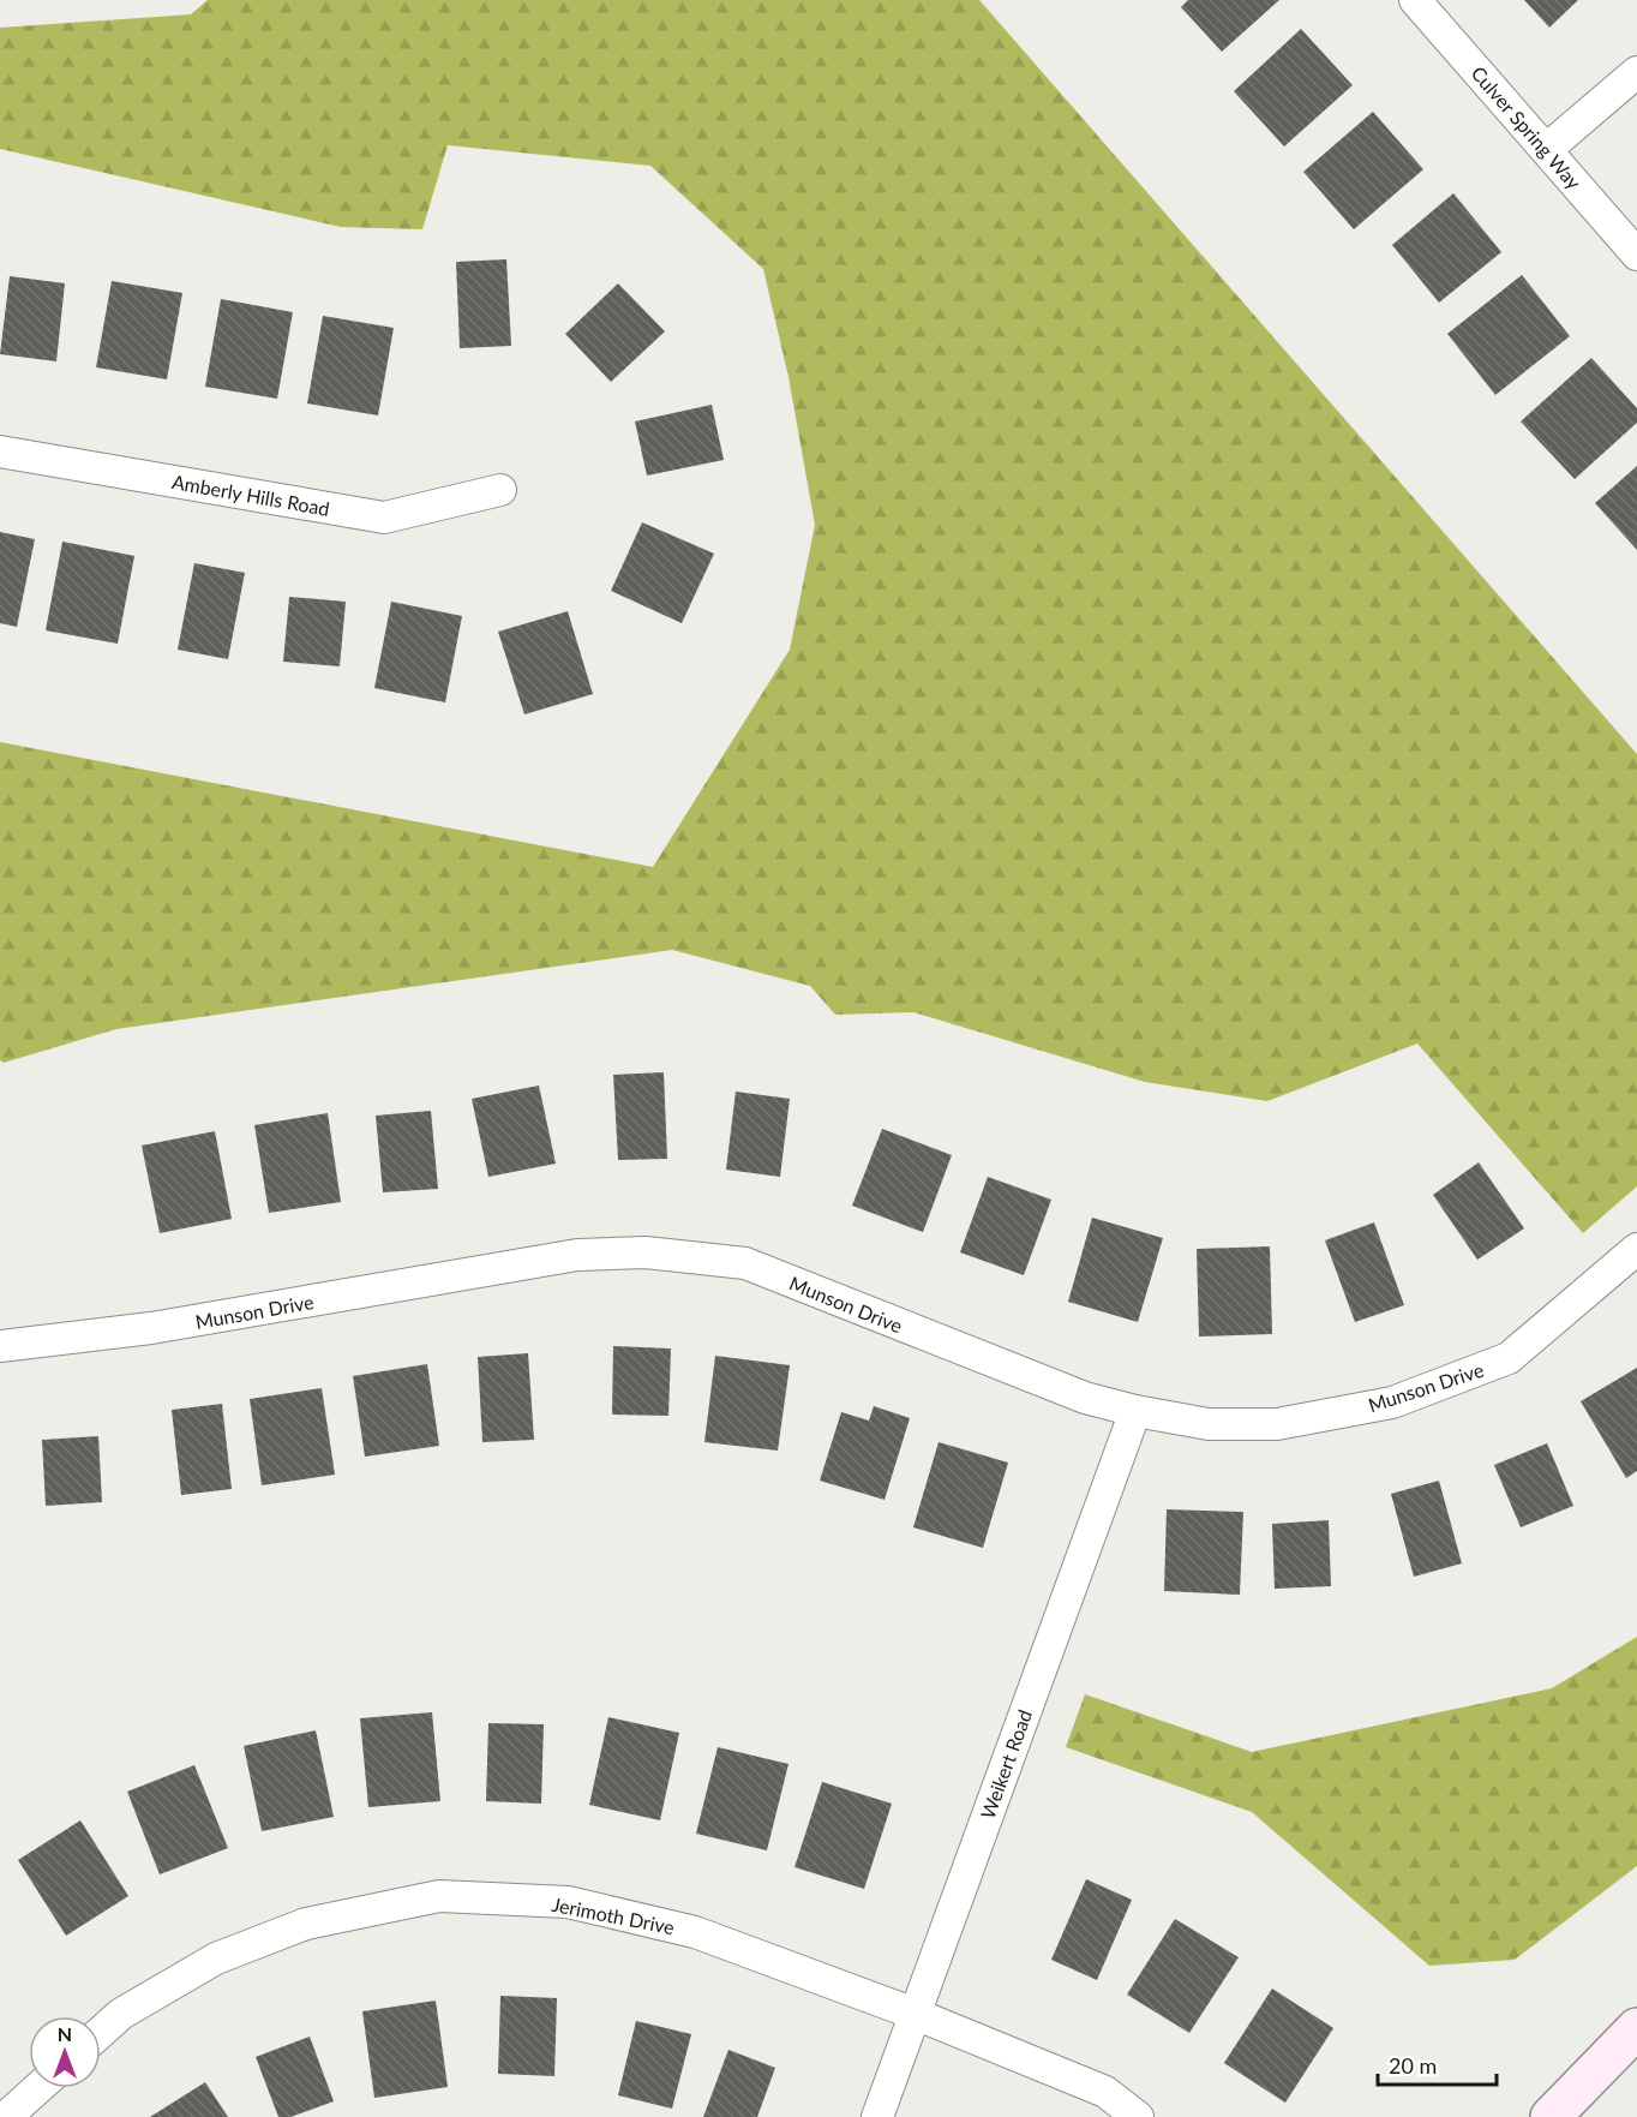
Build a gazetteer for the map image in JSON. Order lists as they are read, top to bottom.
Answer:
{
  "streets": {
    "street": [
      "Culver Spring Way",
      "Amberly Hills Road",
      "Munson Drive",
      "Weikert Road",
      "Jerimoth Drive"
    ]
  },
  "crossings": [
    ["Munson Drive", "Weikert Road"],
    ["Weikert Road", "Jerimoth Drive"]
  ],
  "scale_bar": "20 m",
  "north": "top"
}
